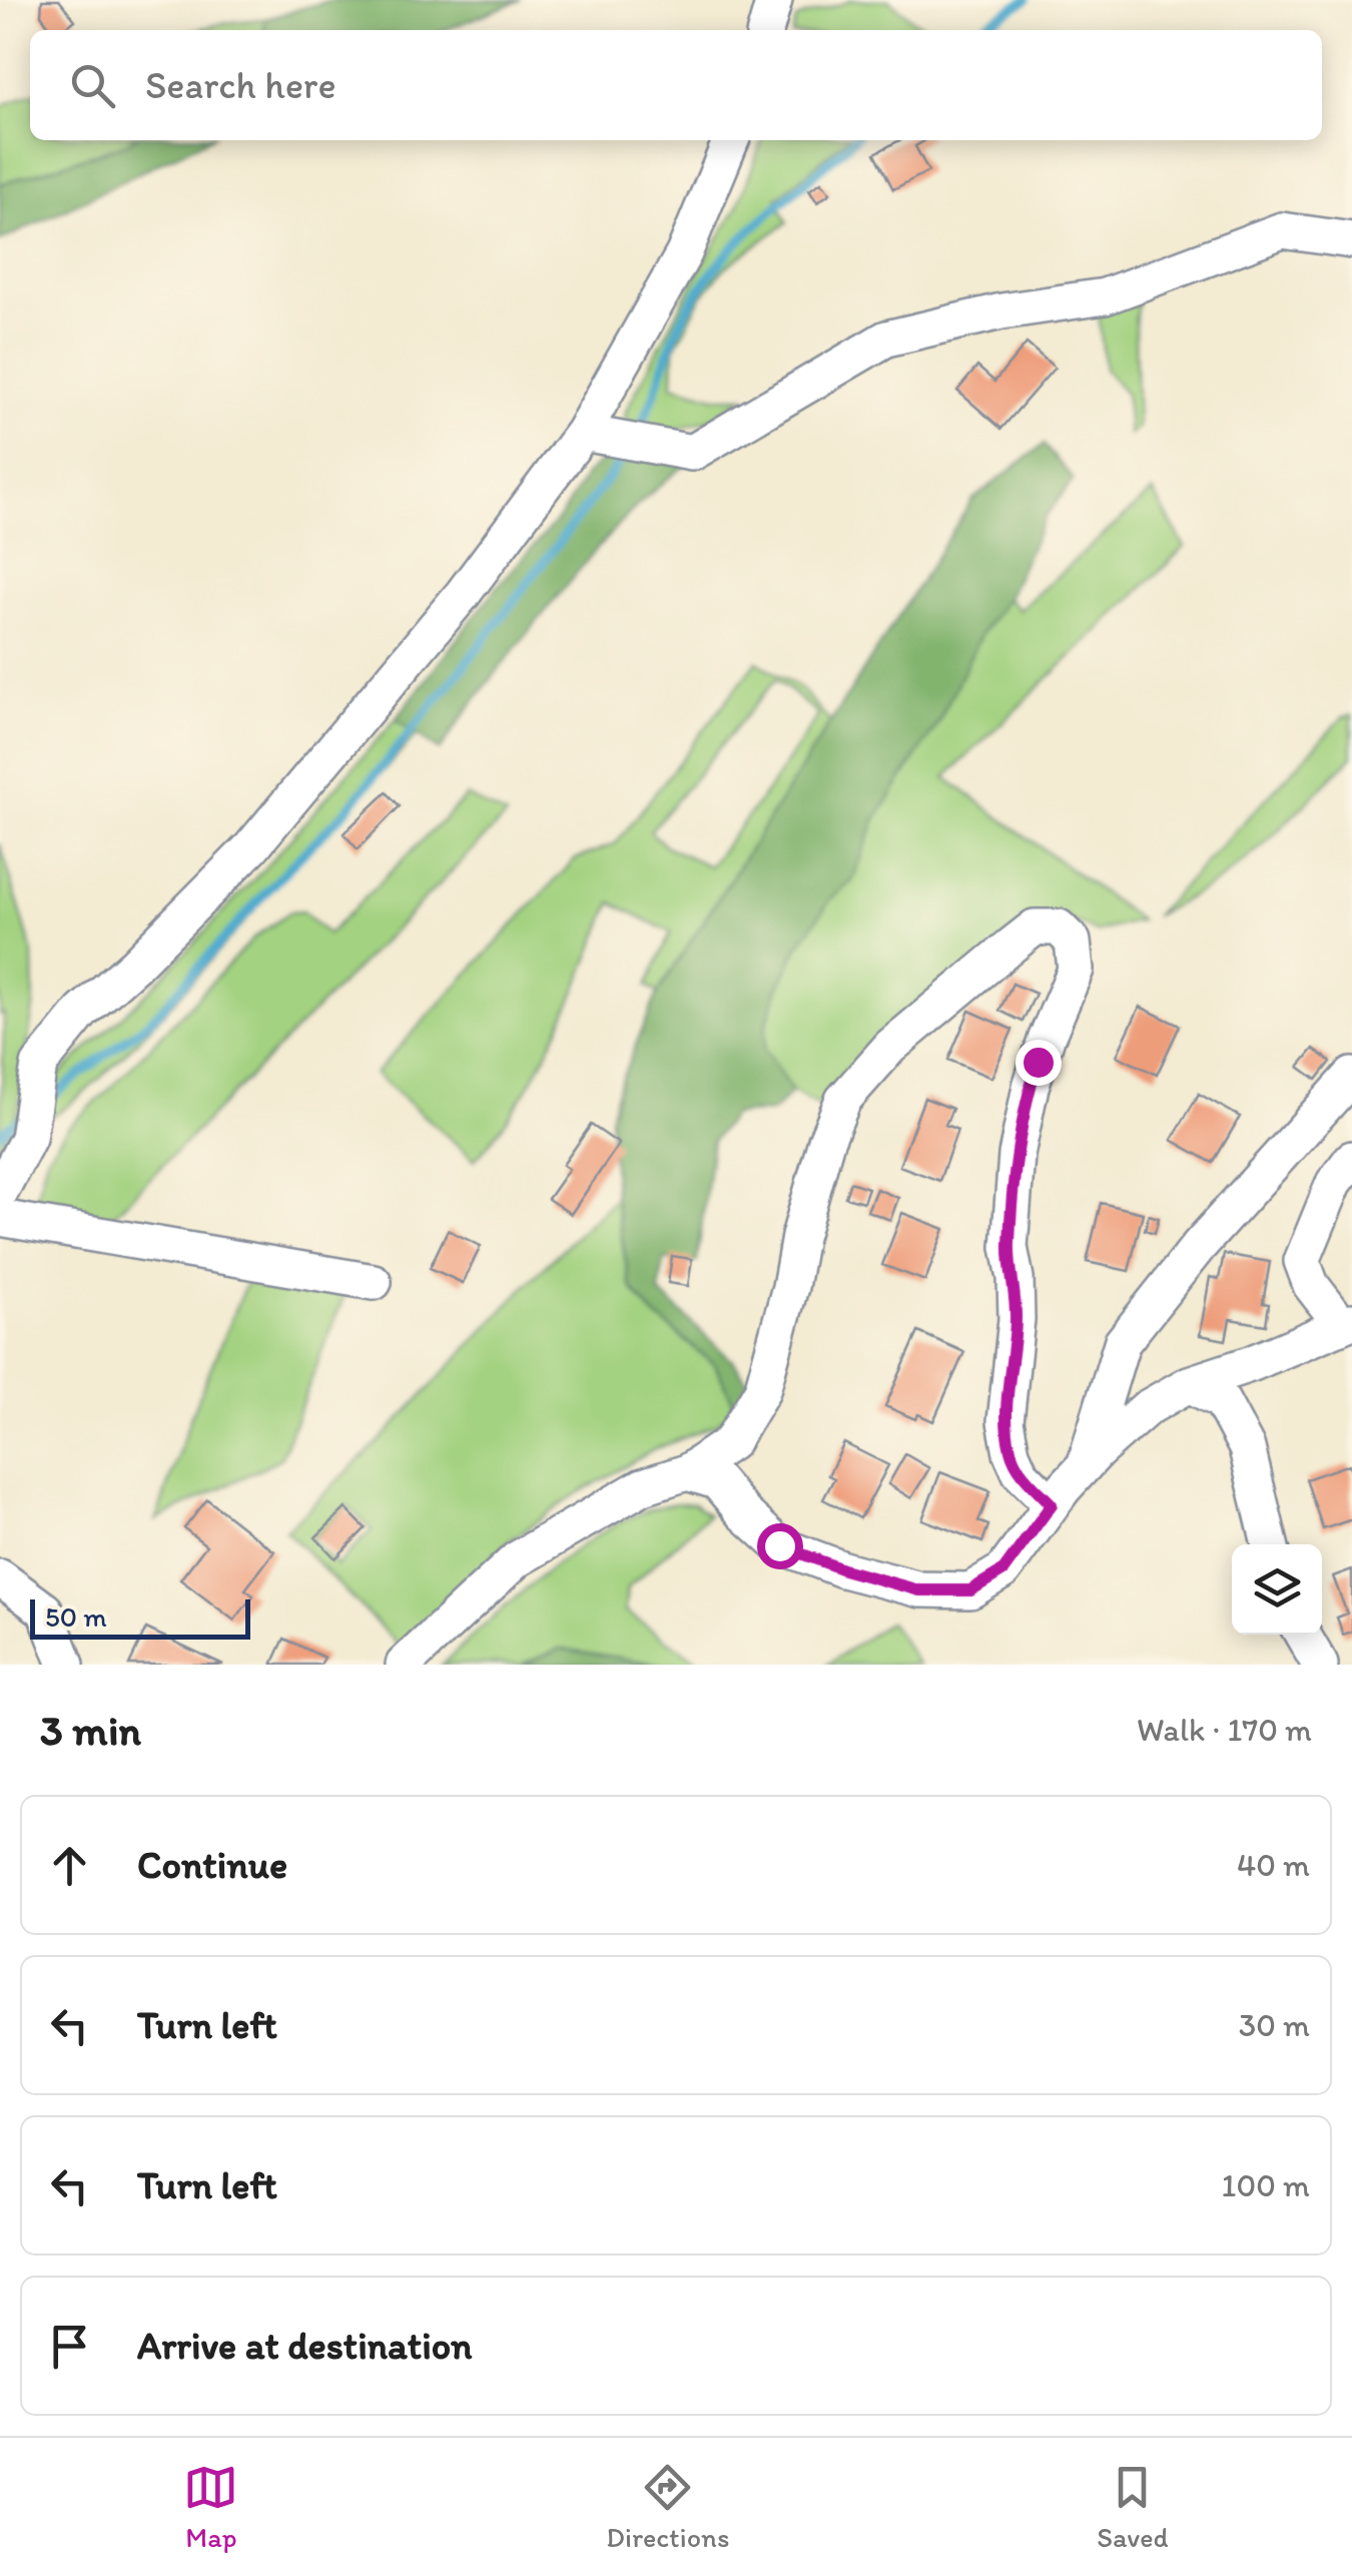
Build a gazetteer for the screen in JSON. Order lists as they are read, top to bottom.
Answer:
{
  "scale_bar": "50 m",
  "page": {
    "search": "Search here",
    "scale": "50 m",
    "heading": ["3 min", "Walk · 170 m"],
    "list": [
      ["Continue", "40 m"],
      ["Turn left", "30 m"],
      ["Turn left", "100 m"],
      "Arrive at destination"
    ],
    "nav": ["Map", "Directions", "Saved"]
  }
}
